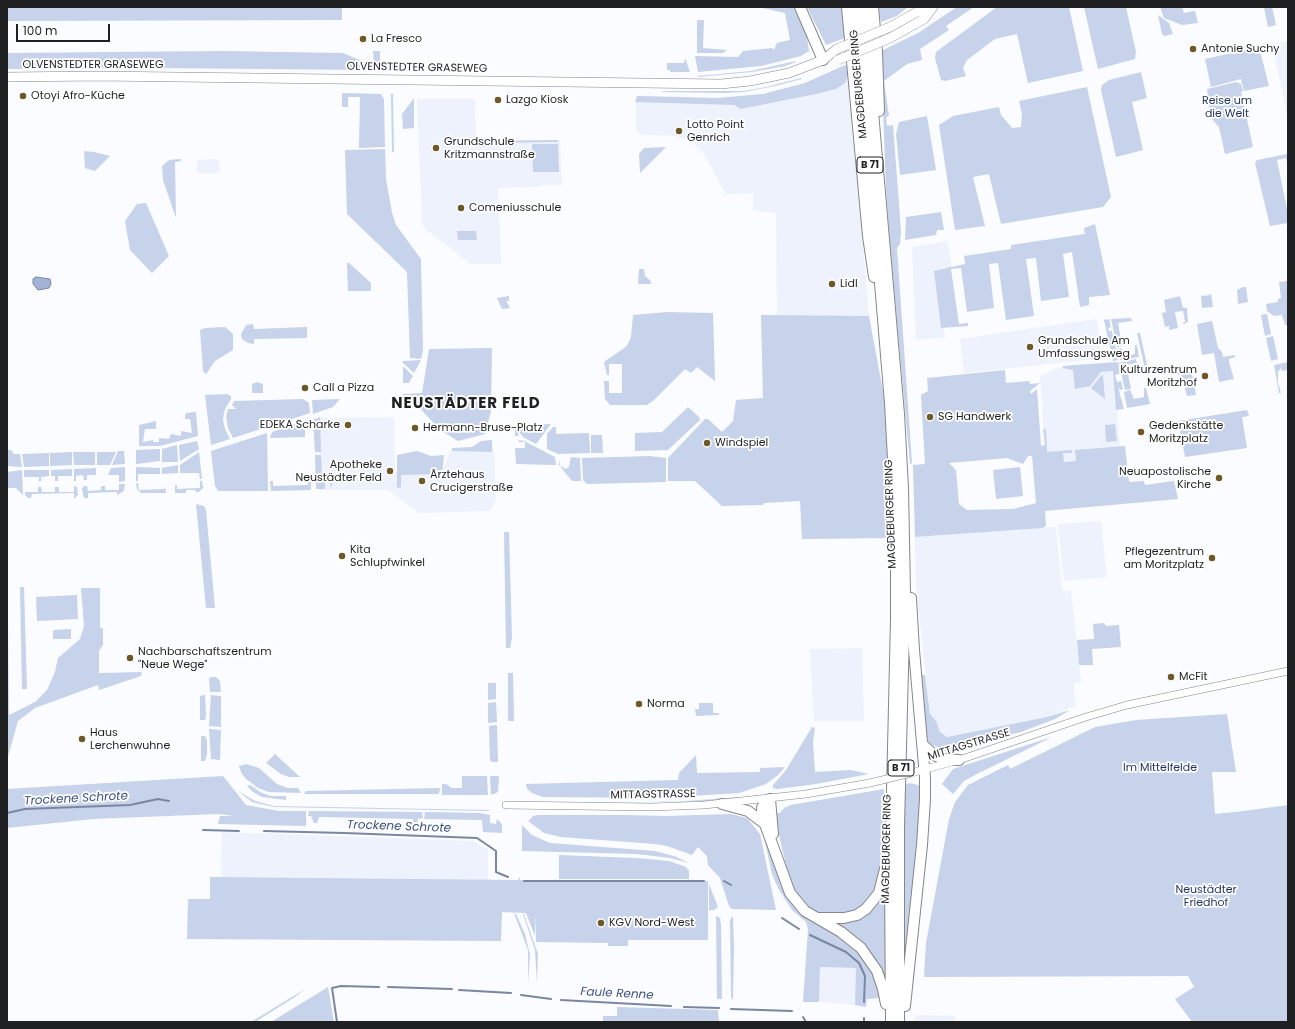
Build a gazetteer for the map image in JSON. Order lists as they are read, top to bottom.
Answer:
{
  "streets": {
    "highway": ["MAGDEBURGER RING", "B 71"],
    "main road": ["OLVENSTEDTER GRASEWEG"],
    "street": ["MITTAGSTRASSE"]
  },
  "districts": ["NEUSTÄDTER FELD"],
  "water": ["Trockene Schrote", "Faule Renne"],
  "parks": ["Reise um die Welt", "Im Mittelfelde", "Neustädter Friedhof"],
  "places": [
    "La Fresco",
    "Antonie Suchy",
    "Otoyi Afro-Küche",
    "Lazgo Kiosk",
    "Lotto Point Genrich",
    "Grundschule Kritzmannstraße",
    "Comeniusschule",
    "Lidl",
    "Grundschule Am Umfassungsweg",
    "Kulturzentrum Moritzhof",
    "Call a Pizza",
    "SG Handwerk",
    "EDEKA Scharke",
    "Hermann-Bruse-Platz",
    "Gedenkstätte Moritzplatz",
    "Windspiel",
    "Apotheke Neustädter Feld",
    "Neuapostolische Kirche",
    "Ärztehaus Crucigerstraße",
    "Kita Schlupfwinkel",
    "Pflegezentrum am Moritzplatz",
    "Nachbarschaftszentrum \"Neue Wege\"",
    "McFit",
    "Norma",
    "Haus Lerchenwuhne",
    "KGV Nord-West"
  ],
  "scale_bar": "100 m"
}
